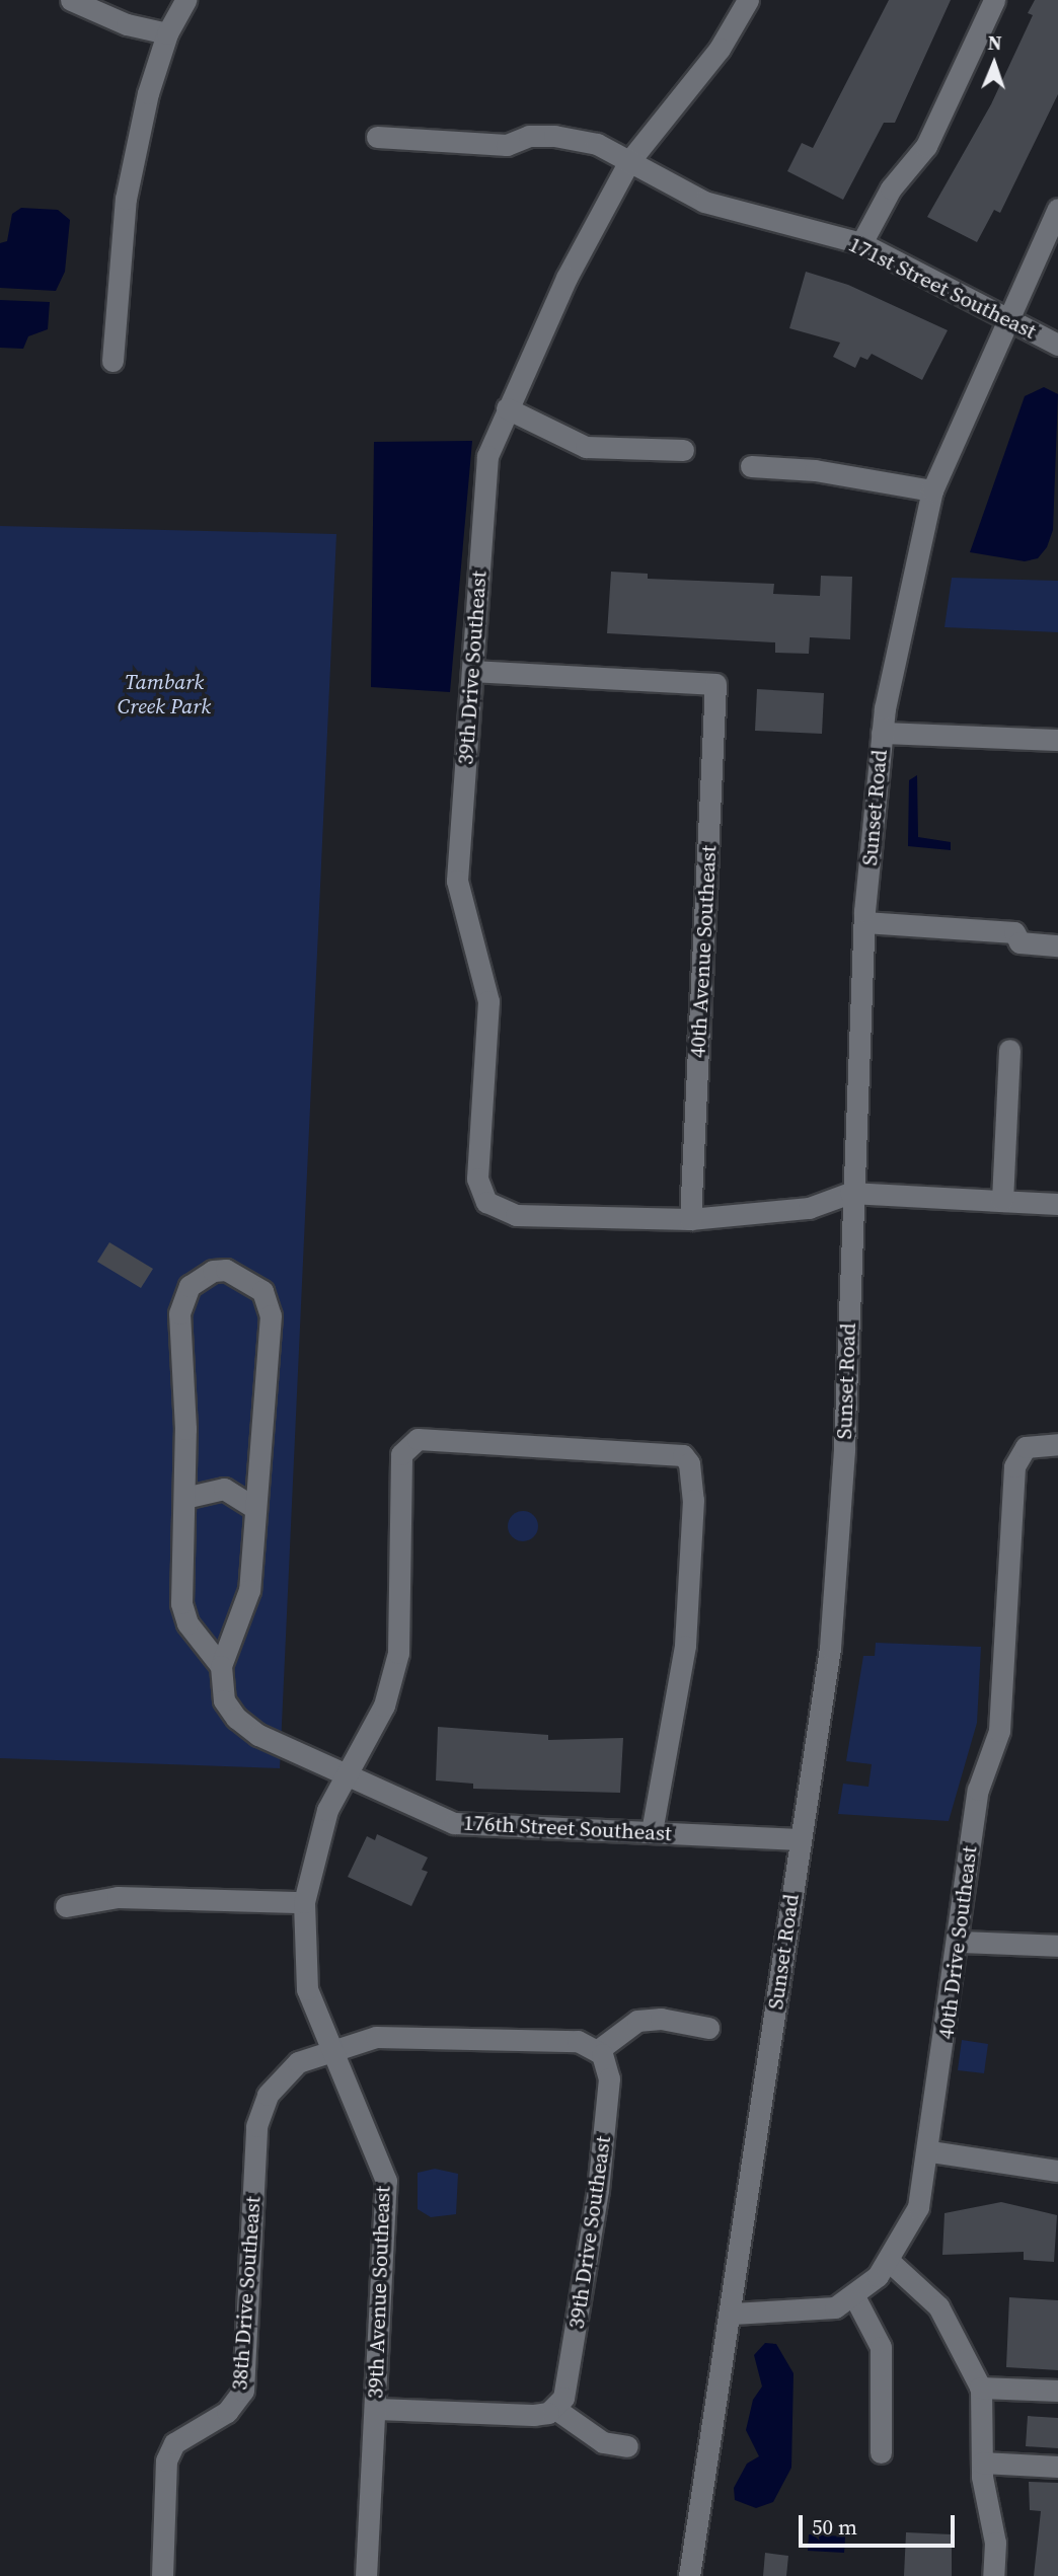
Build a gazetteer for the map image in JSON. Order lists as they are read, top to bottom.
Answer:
{
  "streets": {
    "street": [
      "171st Street Southeast",
      "39th Drive Southeast",
      "Sunset Road",
      "40th Avenue Southeast",
      "176th Street Southeast",
      "40th Drive Southeast",
      "39th Avenue Southeast",
      "38th Drive Southeast"
    ]
  },
  "crossings": [
    ["171st Street Southeast", "39th Drive Southeast"],
    ["171st Street Southeast", "Sunset Road"],
    ["39th Drive Southeast", "40th Avenue Southeast"],
    ["39th Drive Southeast", "38th Drive Southeast"],
    ["Sunset Road", "176th Street Southeast"],
    ["Sunset Road", "40th Drive Southeast"],
    ["176th Street Southeast", "39th Avenue Southeast"],
    ["39th Avenue Southeast", "38th Drive Southeast"]
  ],
  "parks": ["Tambark Creek Park"],
  "scale_bar": "50 m",
  "north": "top"
}
